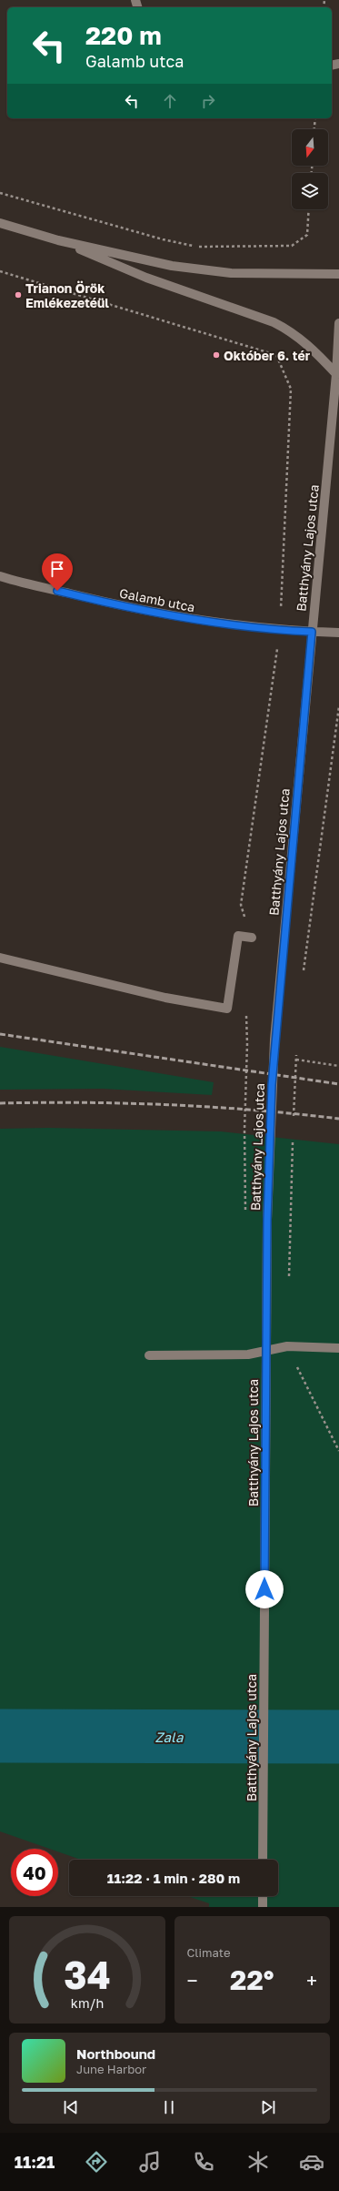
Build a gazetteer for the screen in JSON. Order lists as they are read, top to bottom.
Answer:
{
  "streets": {
    "street": ["Batthyány Lajos utca", "Galamb utca"]
  },
  "crossings": [
    ["Batthyány Lajos utca", "Galamb utca"]
  ],
  "water": ["Zala"],
  "places": ["Trianon Örök Emlékezetéül", "Október 6. tér"],
  "north": "bottom",
  "page": {
    "turn": ["220 m", "Galamb utca"],
    "limit": "40",
    "trip": "11:22 · 1 min · 280 m",
    "tile": "Climate",
    "heat": ["−", "22°", "+"],
    "song": ["Northbound", "June Harbor"],
    "tabs": "11:21",
    "gauge": ["34", "km/h"]
  }
}
